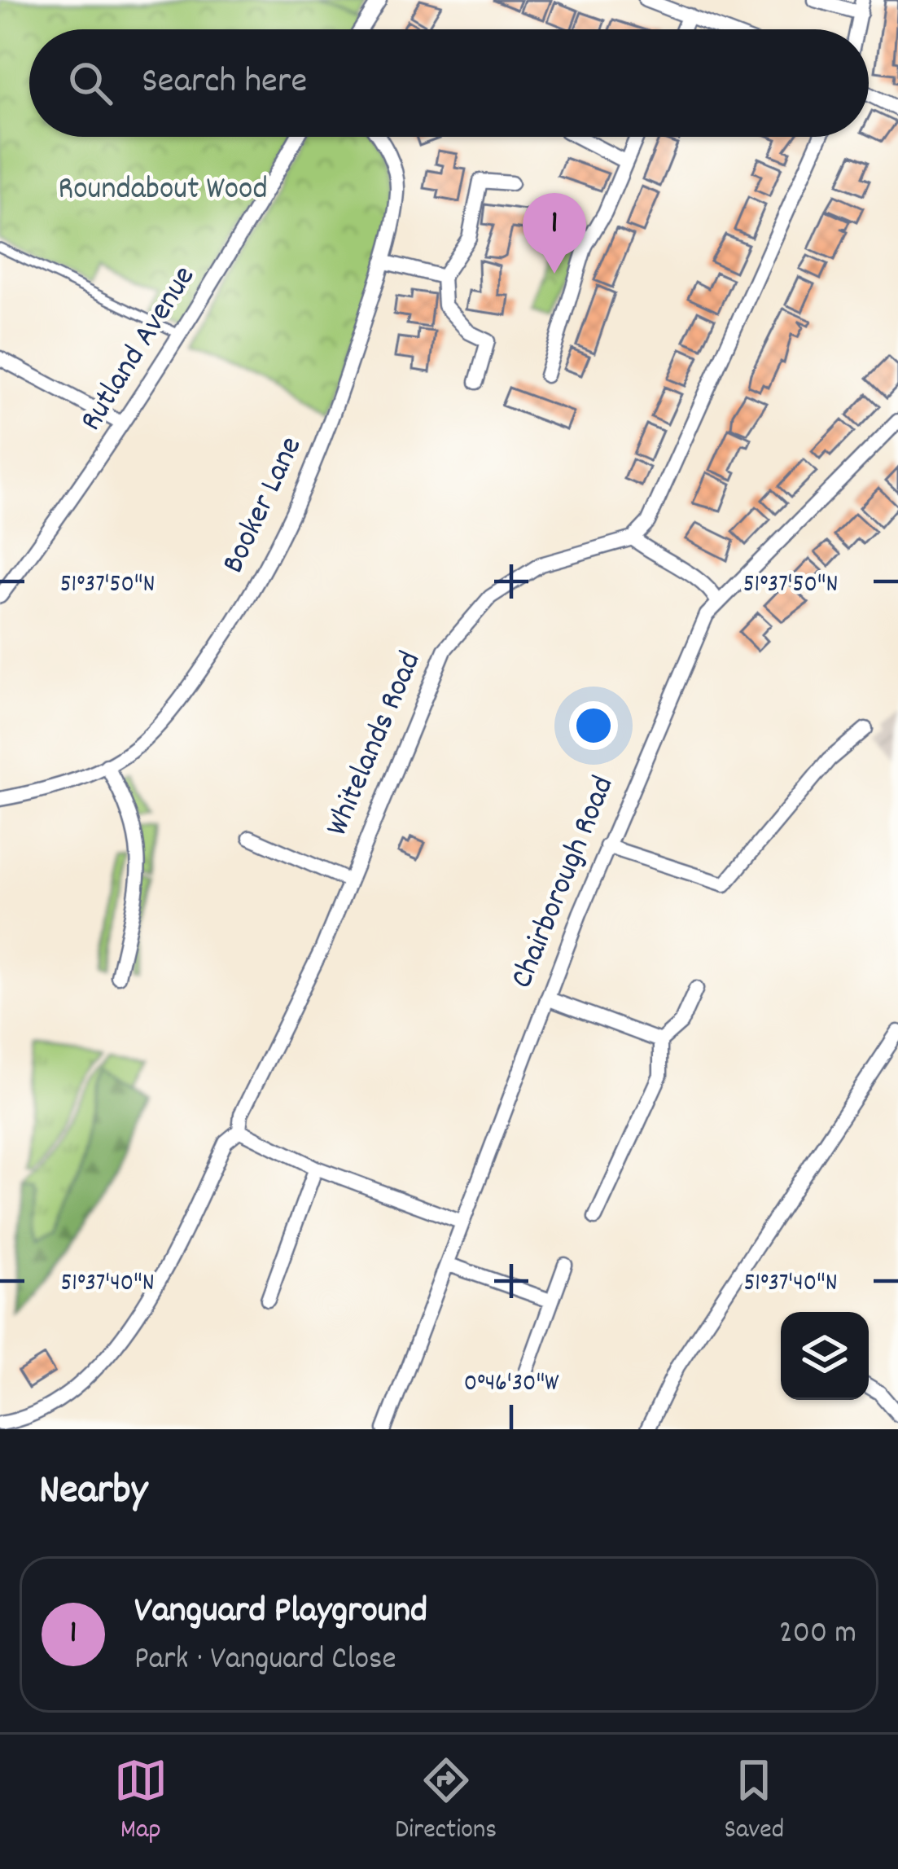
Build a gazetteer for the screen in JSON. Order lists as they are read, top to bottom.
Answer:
{
  "streets": {
    "street": [
      "Rutland Avenue",
      "Booker Lane",
      "Whitelands Road",
      "Chairborough Road"
    ]
  },
  "parks": ["Roundabout Wood"],
  "page": {
    "search": "Search here",
    "pins": "1",
    "heading": "Nearby",
    "list": [
      {
        "mark": "1",
        "name": "Vanguard Playground",
        "note": "Park · Vanguard Close",
        "value": "200 m"
      }
    ],
    "nav": ["Map", "Directions", "Saved"]
  },
  "coordinates": ["51°37'50\"N", "51°37'40\"N", "0°46'30\"W"]
}
